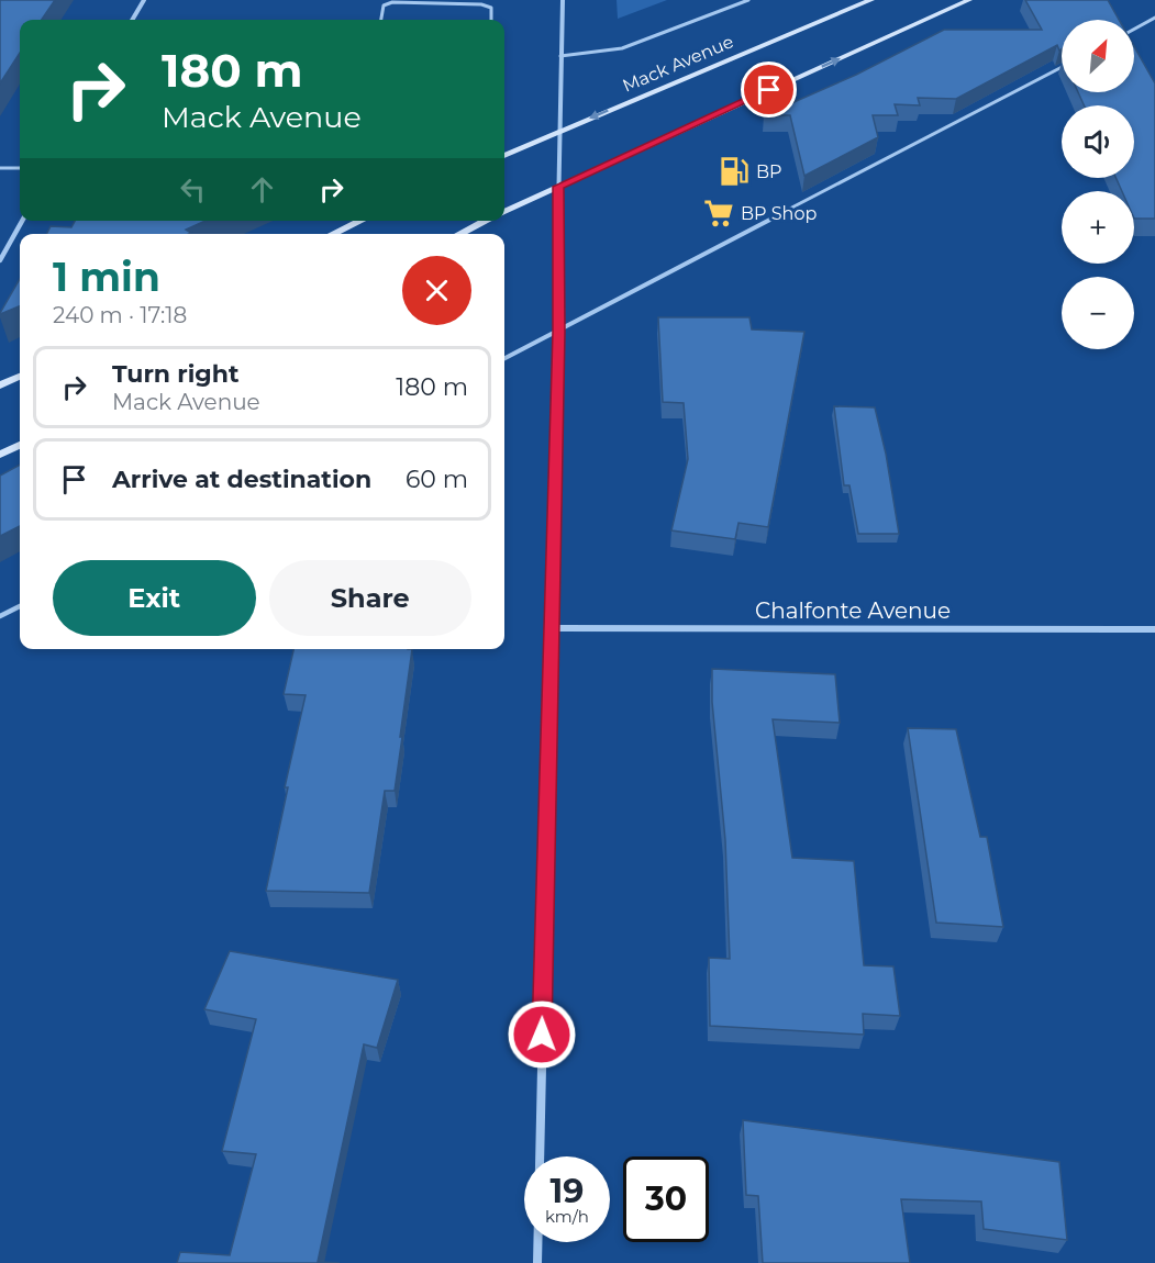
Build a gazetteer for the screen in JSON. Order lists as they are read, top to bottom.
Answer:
{
  "streets": {
    "main road": ["Mack Avenue"],
    "street": ["Chalfonte Avenue"]
  },
  "places": {
    "fuel station": ["BP"],
    "supermarket": ["BP Shop"]
  },
  "north": "top right",
  "page": {
    "map_buttons": ["+", "−"],
    "turn": ["180 m", "Mack Avenue"],
    "heading": ["1 min", "240 m · 17:18"],
    "list": [
      {
        "name": "Turn right",
        "note": "Mack Avenue",
        "value": "180 m"
      },
      {
        "name": "Arrive at destination",
        "value": "60 m"
      }
    ],
    "buttons": ["Exit", "Share"],
    "speed": "19 km/h",
    "limit": "30"
  }
}
